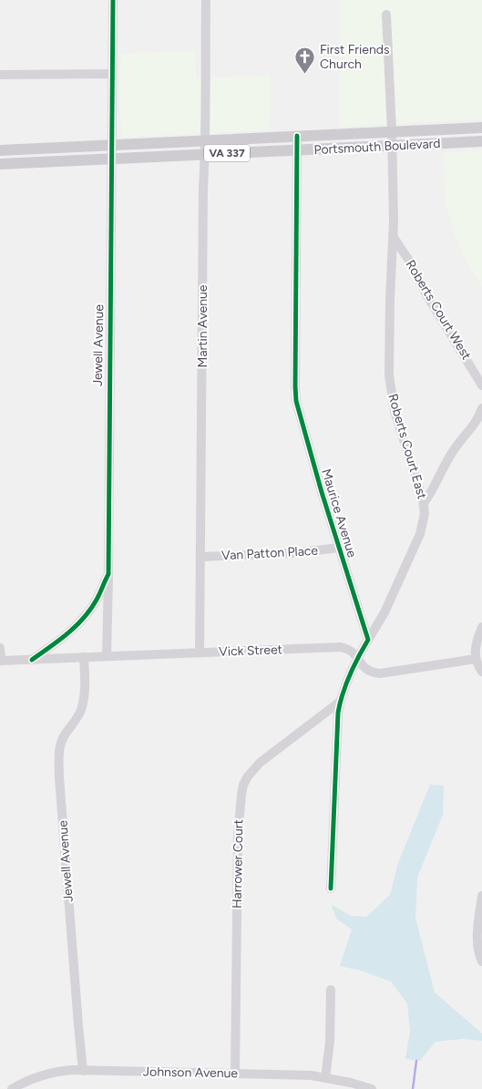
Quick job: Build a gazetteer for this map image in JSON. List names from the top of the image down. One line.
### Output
{"streets":{"main road":["Portsmouth Boulevard","VA 337"],"street":["Roberts Court West","Martin Avenue","Jewell Avenue","Roberts Court East","Maurice Avenue","Van Patton Place","Vick Street","Harrower Court","Johnson Avenue"]},"crossings":[["Portsmouth Boulevard","Martin Avenue"],["Portsmouth Boulevard","Jewell Avenue"],["Portsmouth Boulevard","Roberts Court East"],["Portsmouth Boulevard","Maurice Avenue"],["Roberts Court West","Roberts Court East"],["Martin Avenue","Van Patton Place"],["Martin Avenue","Vick Street"],["Jewell Avenue","Vick Street"],["Jewell Avenue","Johnson Avenue"],["Roberts Court East","Maurice Avenue"],["Maurice Avenue","Van Patton Place"],["Harrower Court","Johnson Avenue"]],"places":{"church":["First Friends Church"]}}
